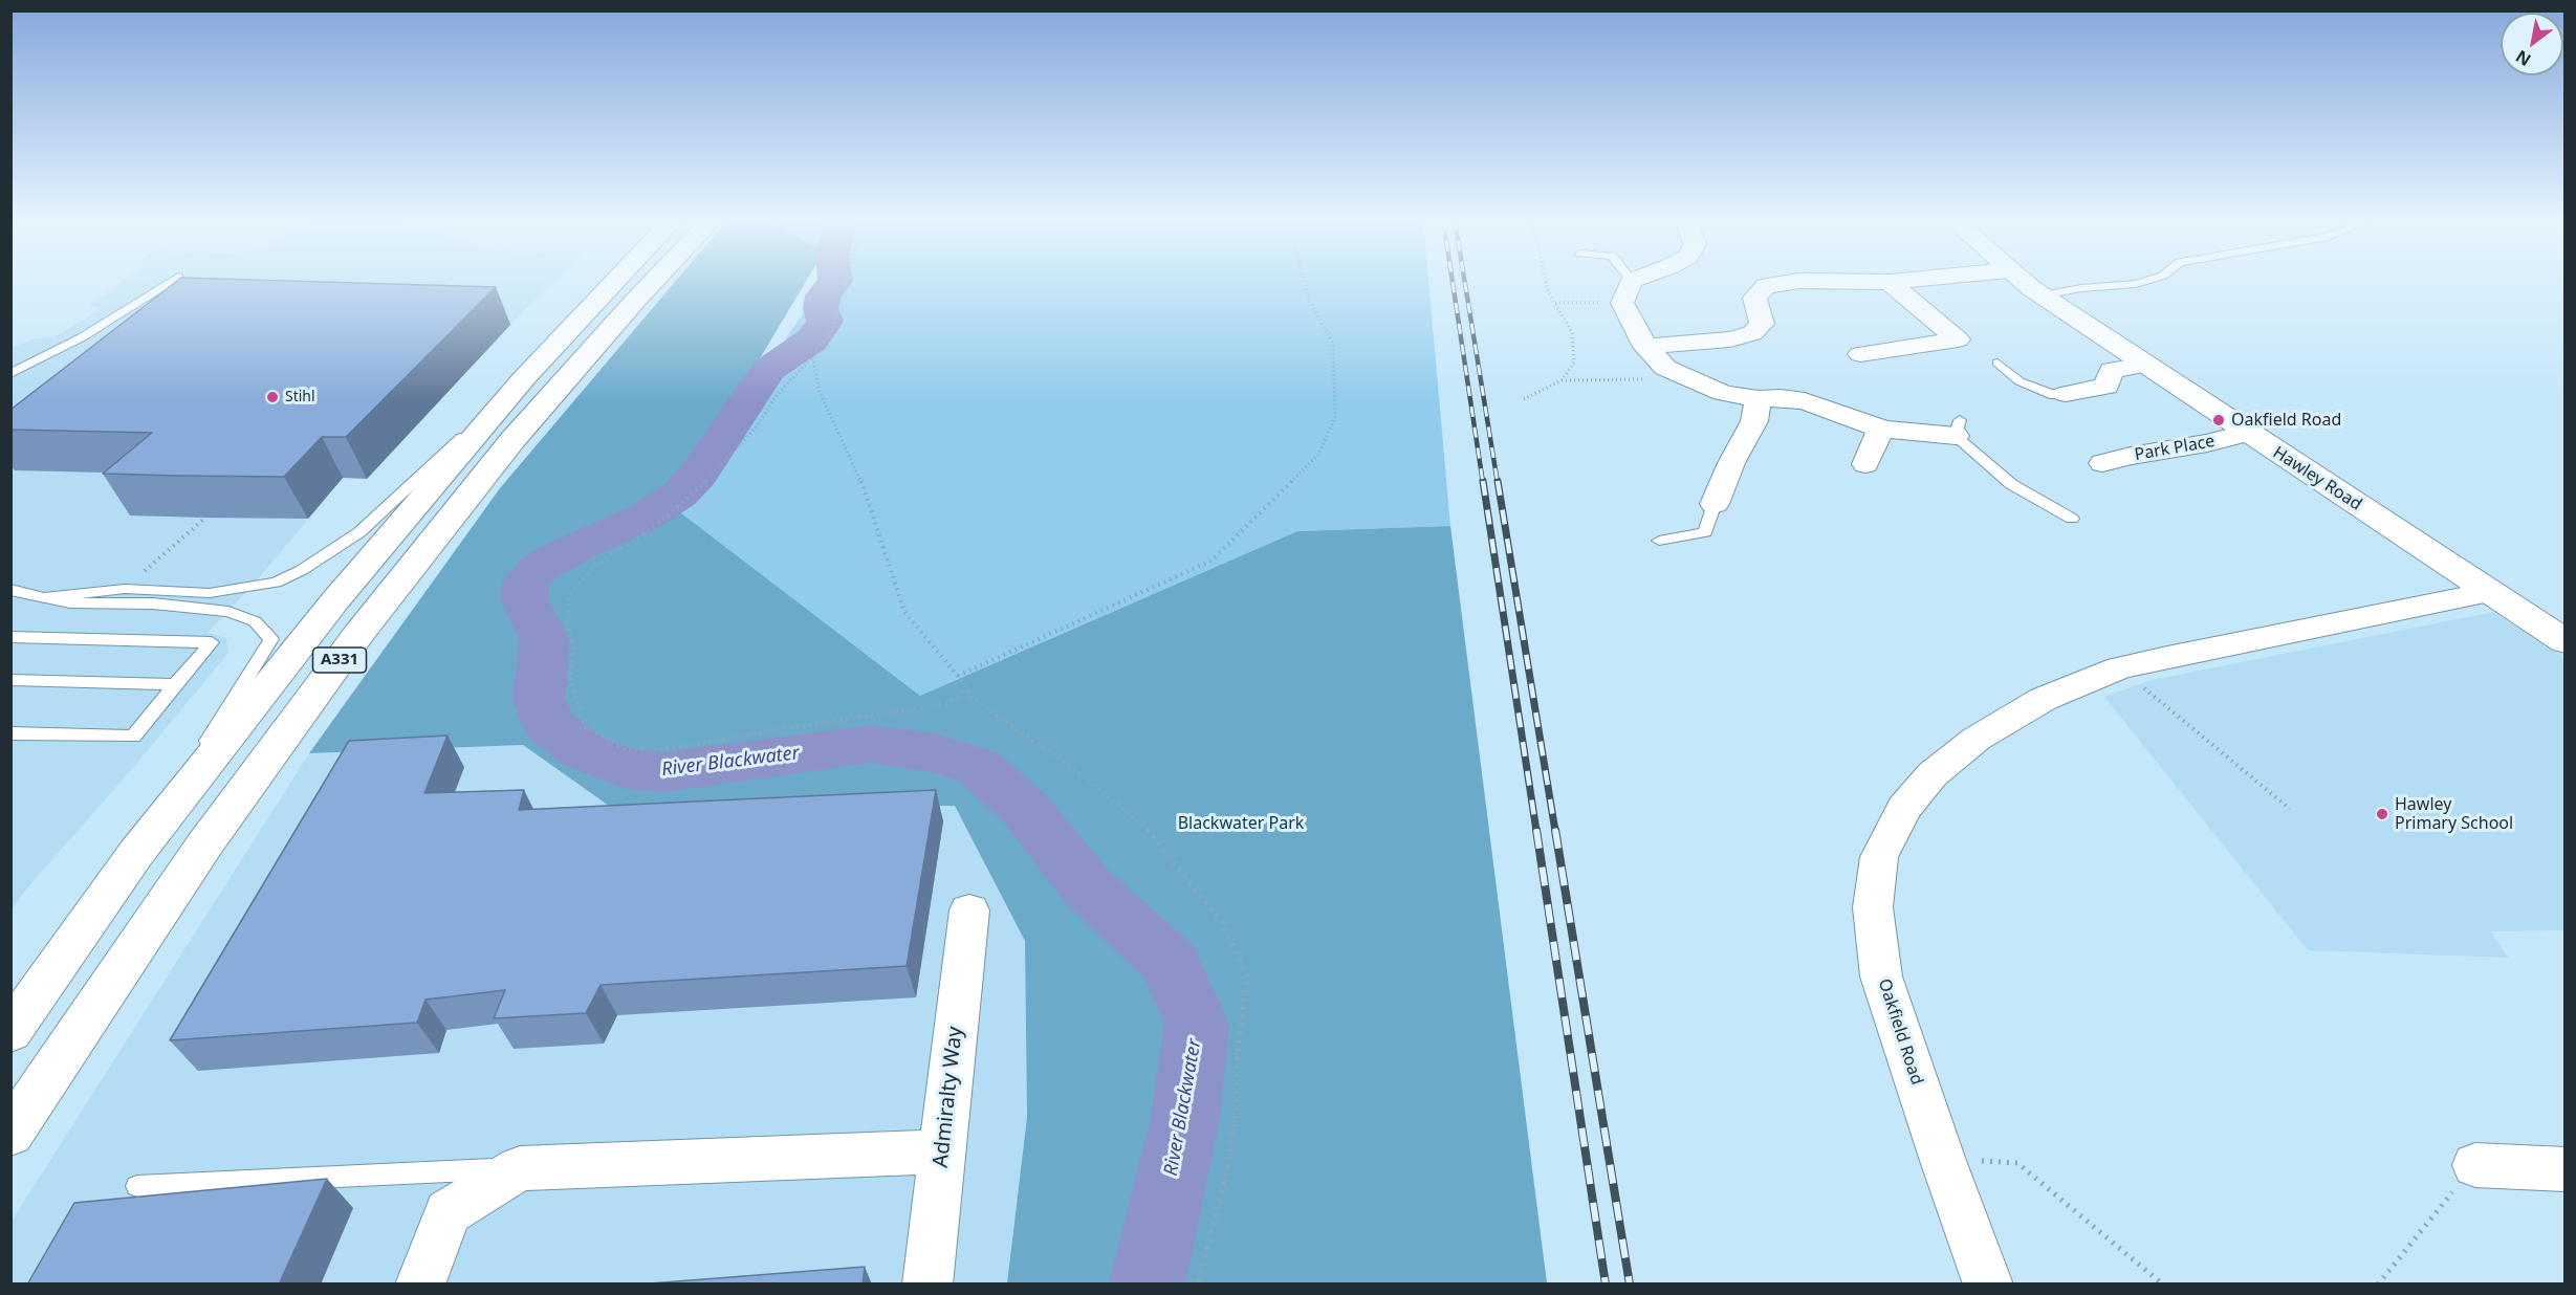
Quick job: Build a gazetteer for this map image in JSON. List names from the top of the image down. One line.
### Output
{"streets":{"main road":["Hawley Road","A331"],"street":["Park Place","Oakfield Road","Admiralty Way"]},"crossings":[["Park Place","Hawley Road"],["Hawley Road","Oakfield Road"]],"water":["River Blackwater"],"parks":["Blackwater Park"],"places":["Stihl","Oakfield Road","Hawley Primary School"],"north":"bottom left"}
